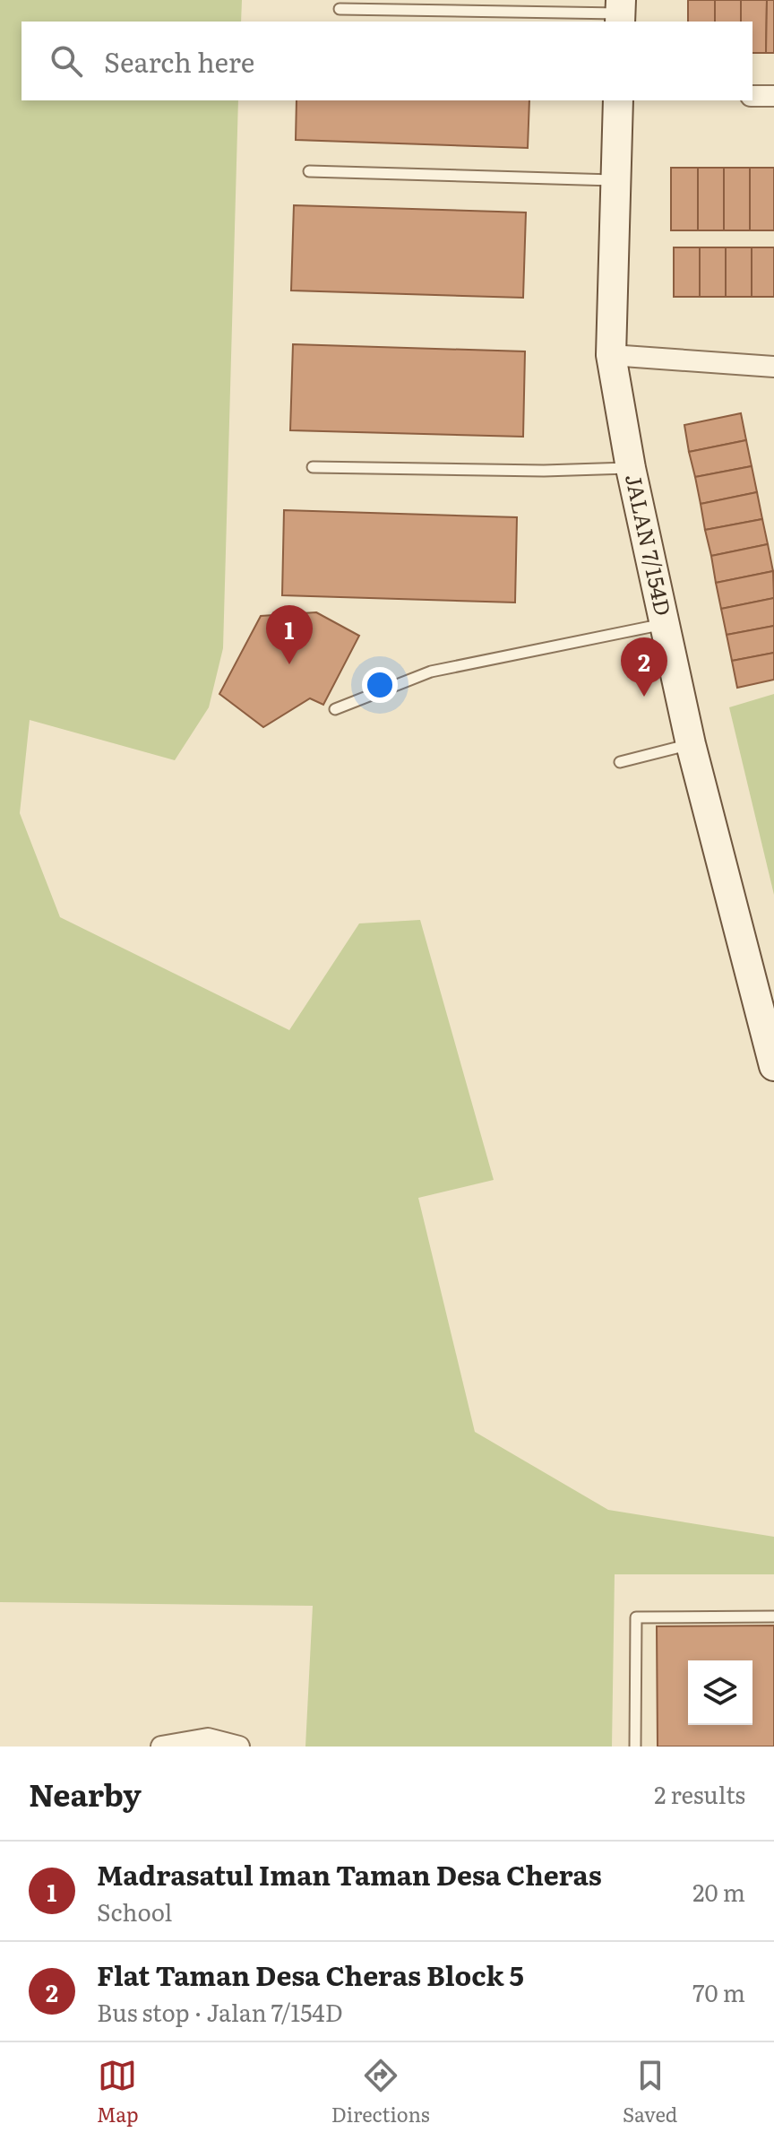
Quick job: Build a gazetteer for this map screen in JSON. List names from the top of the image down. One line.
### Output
{"streets":{"street":["JALAN 7/154D"]},"page":{"search":"Search here","pins":["1","2"],"heading":["Nearby","2 results"],"list":[{"mark":"1","name":"Madrasatul Iman Taman Desa Cheras","note":"School","value":"20 m"},{"mark":"2","name":"Flat Taman Desa Cheras Block 5","note":"Bus stop · Jalan 7/154D","value":"70 m"}],"nav":["Map","Directions","Saved"]}}
